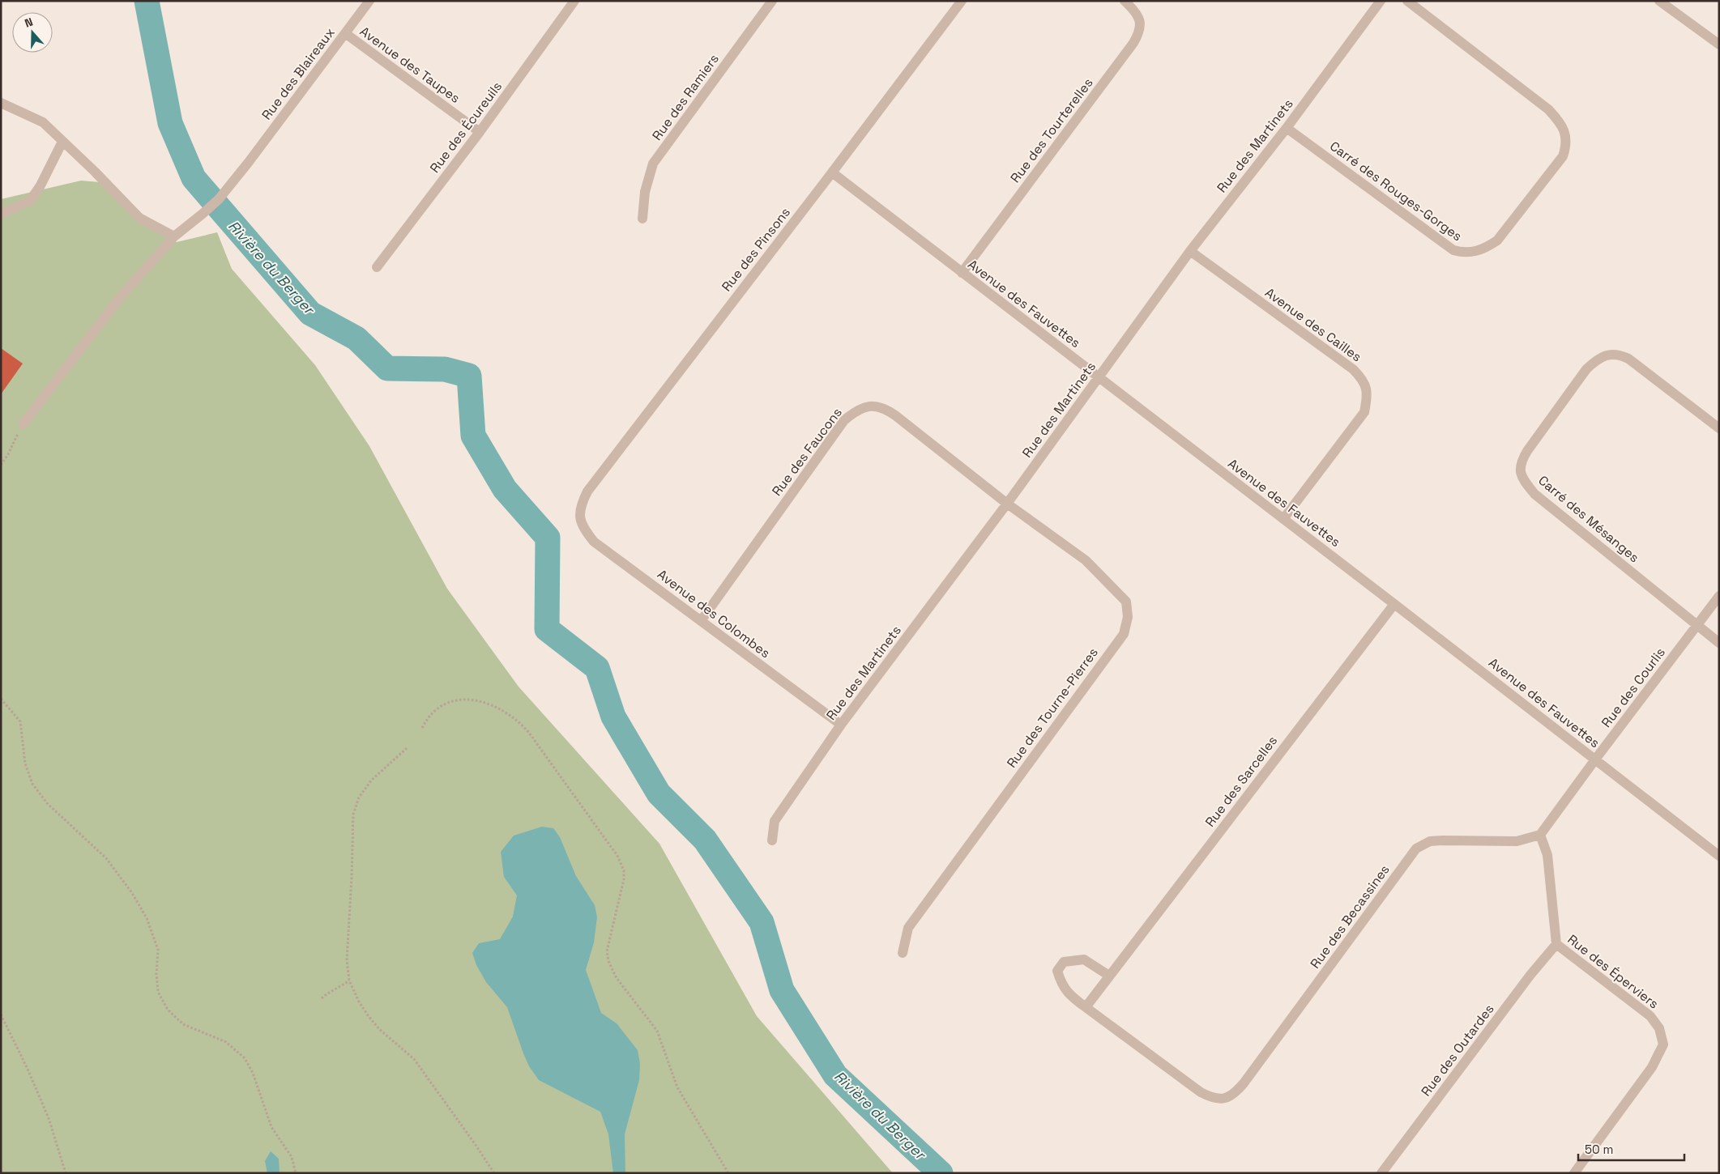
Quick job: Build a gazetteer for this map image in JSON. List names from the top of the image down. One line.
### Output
{"streets":{"street":["Avenue des Taupes","Rue des Blaireaux","Rue des Ramiers","Rue des Écureuils","Rue des Tourterelles","Rue des Martinets","Carré des Rouges-Gorges","Rue des Pinsons","Avenue des Fauvettes","Avenue des Cailles","Rue des Faucons","Carré des Mésanges","Avenue des Colombes","Rue des Courlis","Rue des Tourne-Pierres","Rue des Sarcelles","Rue des Becassines","Rue des Éperviers","Rue des Outardes"]},"crossings":[["Avenue des Taupes","Rue des Blaireaux"],["Avenue des Taupes","Rue des Écureuils"],["Rue des Tourterelles","Avenue des Fauvettes"],["Rue des Martinets","Carré des Rouges-Gorges"],["Rue des Martinets","Avenue des Fauvettes"],["Rue des Martinets","Avenue des Cailles"],["Rue des Martinets","Rue des Faucons"],["Rue des Martinets","Avenue des Colombes"],["Rue des Martinets","Rue des Tourne-Pierres"],["Rue des Pinsons","Avenue des Fauvettes"],["Rue des Pinsons","Avenue des Colombes"],["Avenue des Fauvettes","Avenue des Cailles"],["Avenue des Fauvettes","Rue des Courlis"],["Avenue des Fauvettes","Rue des Sarcelles"],["Rue des Faucons","Avenue des Colombes"],["Rue des Faucons","Rue des Tourne-Pierres"],["Carré des Mésanges","Rue des Courlis"],["Rue des Courlis","Rue des Becassines"],["Rue des Courlis","Rue des Éperviers"],["Rue des Sarcelles","Rue des Becassines"],["Rue des Becassines","Rue des Éperviers"],["Rue des Éperviers","Rue des Outardes"]],"water":["Rivière du Berger"],"scale_bar":"50 m","north":"top"}
